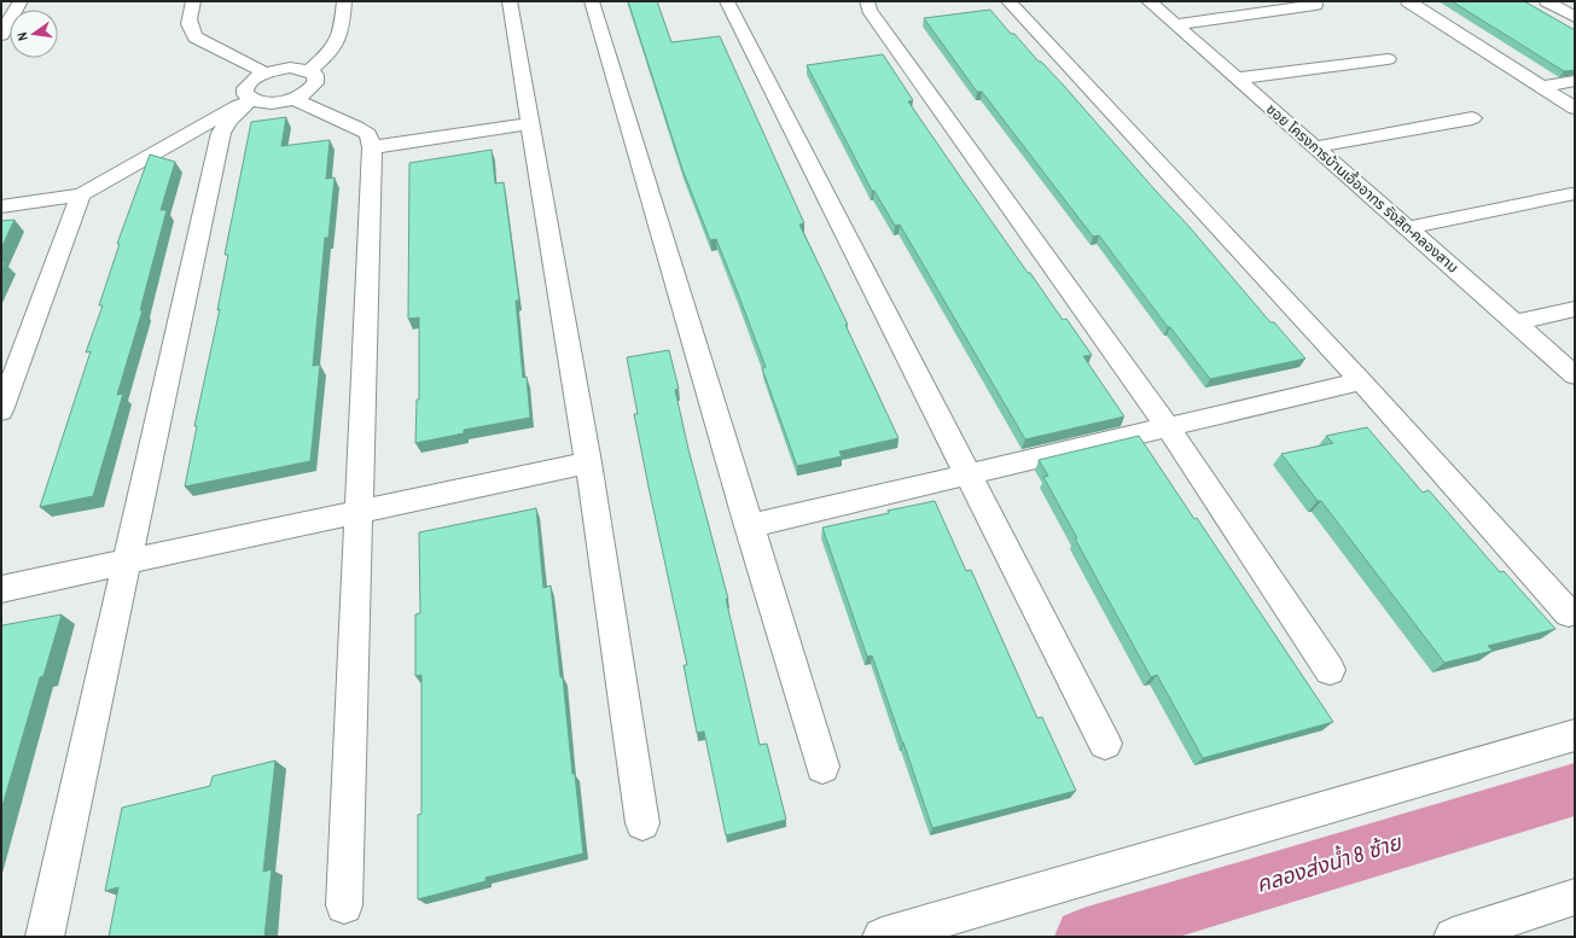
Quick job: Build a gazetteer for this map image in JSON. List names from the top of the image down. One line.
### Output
{"streets":{"street":["ซอย โครงการบ้านเอื้ออาทร รังสิต-คลองสาม"]},"water":["คลองส่งน้ำ 8 ซ้าย"],"north":"left"}
